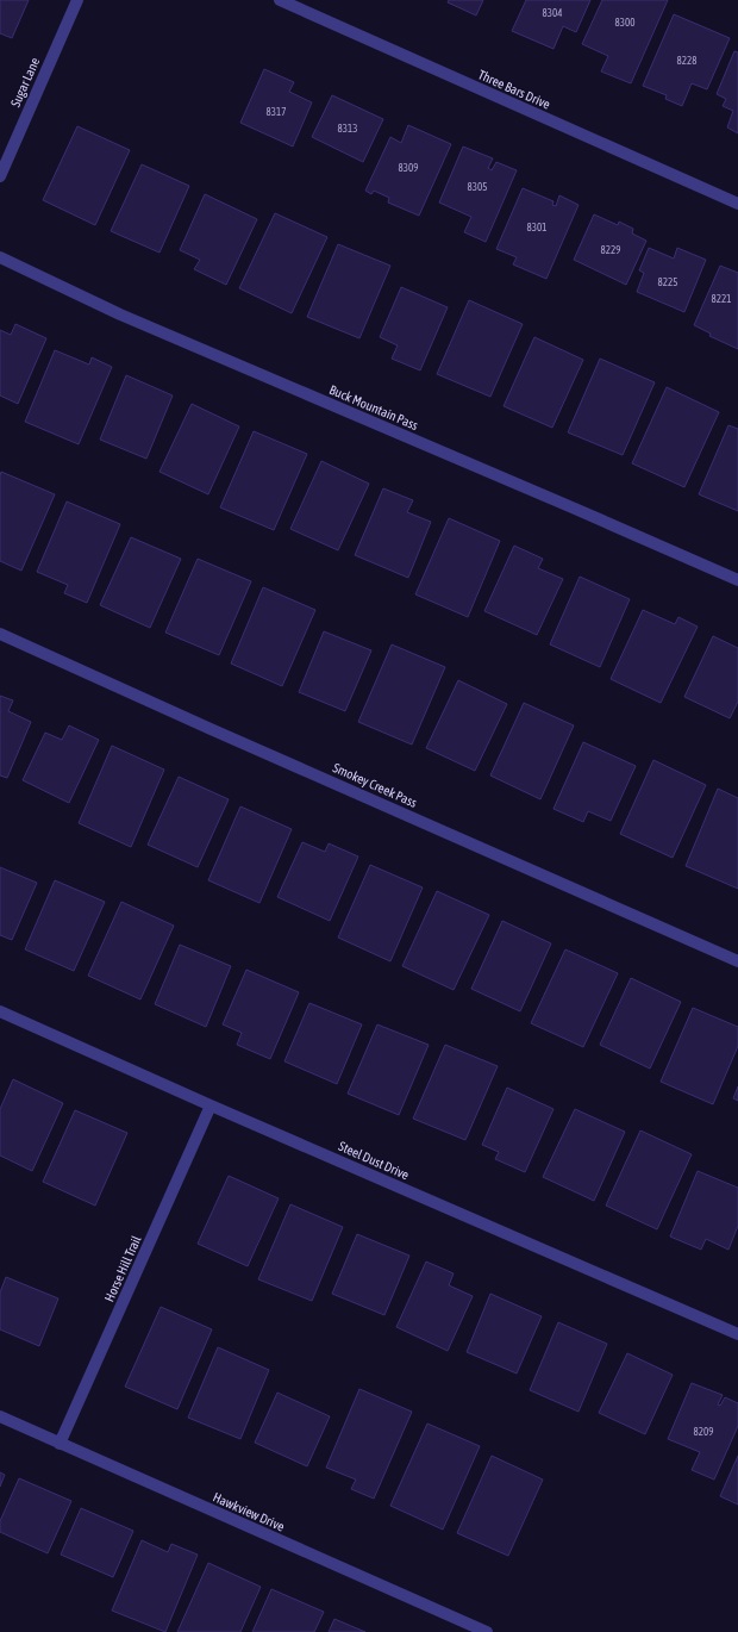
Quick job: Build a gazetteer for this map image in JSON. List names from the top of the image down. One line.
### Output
{"streets":{"street":["Sugar Lane","Three Bars Drive","Buck Mountain Pass","Smokey Creek Pass","Steel Dust Drive","Horse Hill Trail","Hawkview Drive"]},"crossings":[["Steel Dust Drive","Horse Hill Trail"],["Horse Hill Trail","Hawkview Drive"]],"house_numbers":["8304","8300","8228","8317","8313","8309","8305","8301","8229","8225","8221","8209"]}
